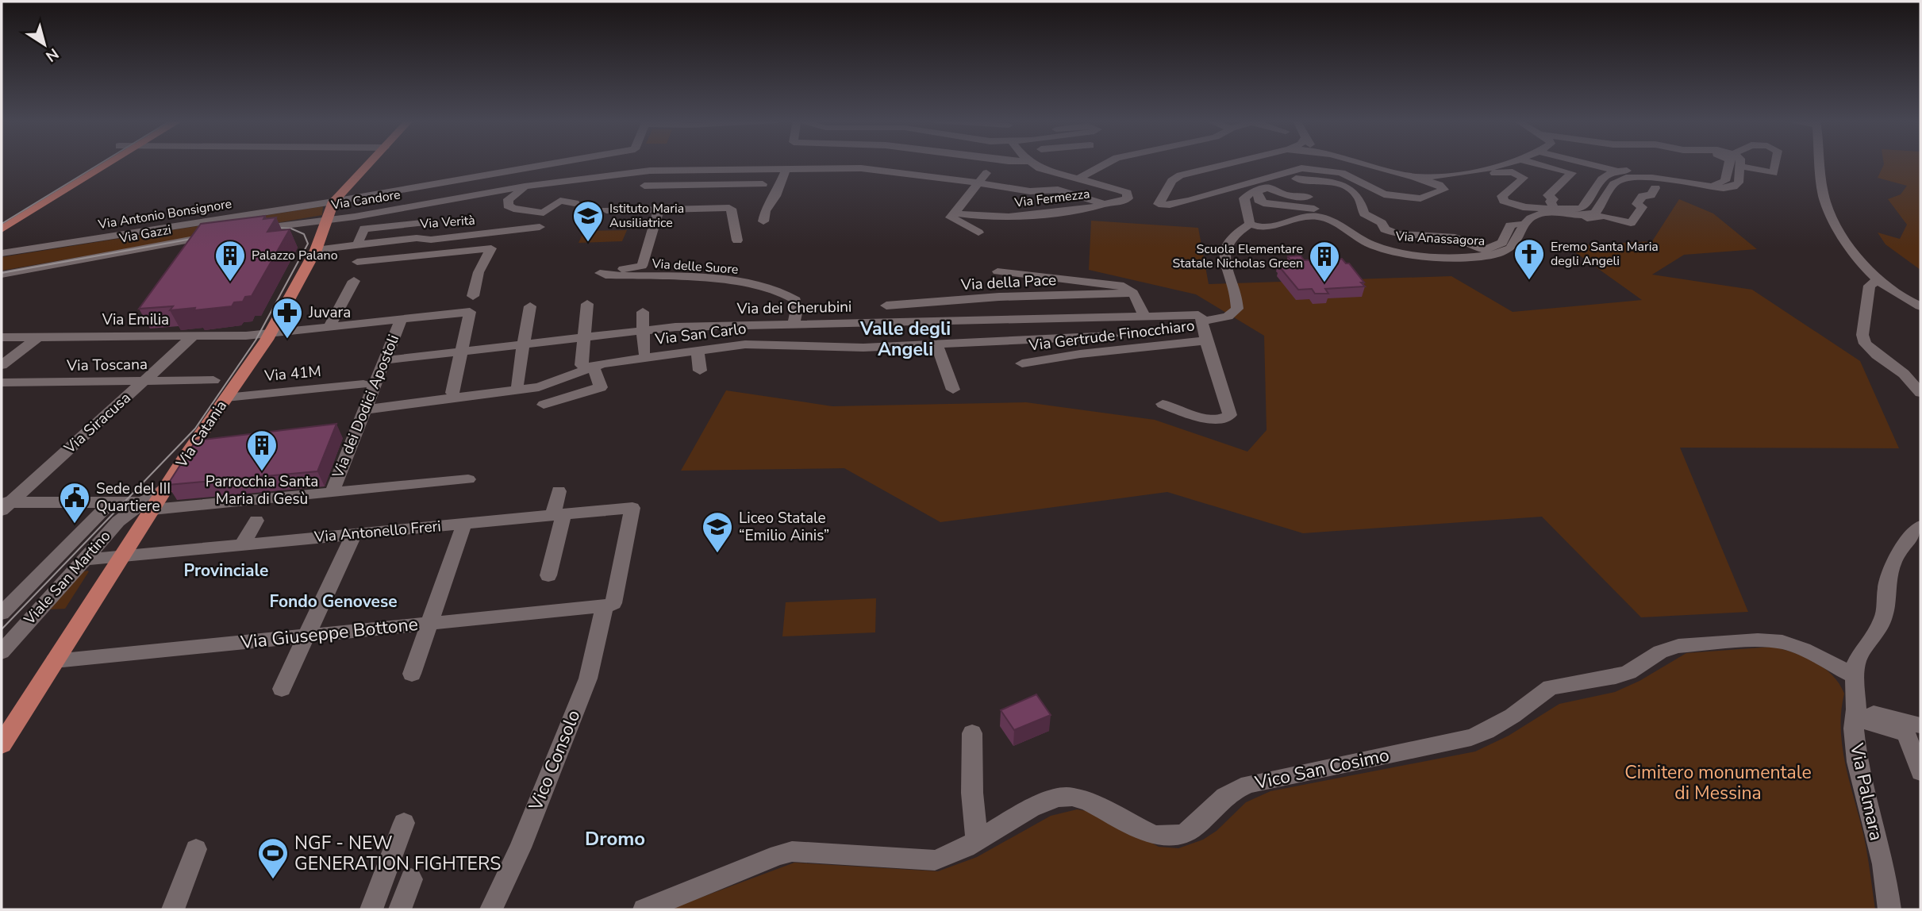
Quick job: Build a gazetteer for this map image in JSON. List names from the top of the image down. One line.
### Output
{"streets":{"main road":["Via Catania"],"street":["Via Fermezza","Via Candore","Via Antonio Bonsignore","Via Verità","Via Gazzi","Via Anassagora","Via delle Suore","Via della Pace","Via dei Cherubini","Via Emilia","Via San Carlo","Via Gertrude Finocchiaro","Via Toscana","Via 41M","Via dei Dodici Apostoli","Via Siracusa","Via Antonello Freri","Viale San Martino","Via Giuseppe Bottone","Vico Consolo","Vico San Cosimo","Via Palmara"]},"crossings":[["Via Fermezza","Via Candore"],["Via Candore","Via Catania"],["Via Antonio Bonsignore","Via Catania"],["Via Verità","Via Catania"],["Via delle Suore","Via dei Cherubini"],["Via dei Cherubini","Via Emilia"],["Via dei Cherubini","Via dei Dodici Apostoli"],["Via Emilia","Via dei Dodici Apostoli"],["Via Emilia","Via Siracusa"],["Via Emilia","Via Catania"],["Via San Carlo","Via dei Dodici Apostoli"],["Via Toscana","Via Siracusa"],["Via 41M","Via Catania"],["Via Catania","Via Antonello Freri"],["Via Catania","Viale San Martino"],["Via Catania","Via Giuseppe Bottone"],["Via Antonello Freri","Viale San Martino"],["Via Antonello Freri","Vico Consolo"],["Via Giuseppe Bottone","Vico Consolo"],["Vico San Cosimo","Via Palmara"]],"districts":["Valle degli Angeli","Provinciale","Fondo Genovese","Dromo"],"parks":["Cimitero monumentale di Messina"],"places":{"school or university":["Istituto Maria Ausiliatrice","Liceo Statale “Emilio Ainis”"],"church":["Eremo Santa Maria degli Angeli"],"building":["Palazzo Palano","Scuola Elementare Statale Nicholas Green","Parrocchia Santa Maria di Gesù"],"pharmacy":["Juvara"],"public building":["Sede del III Quartiere"],"sports":["NGF - NEW GENERATION FIGHTERS"]},"north":"bottom right"}
